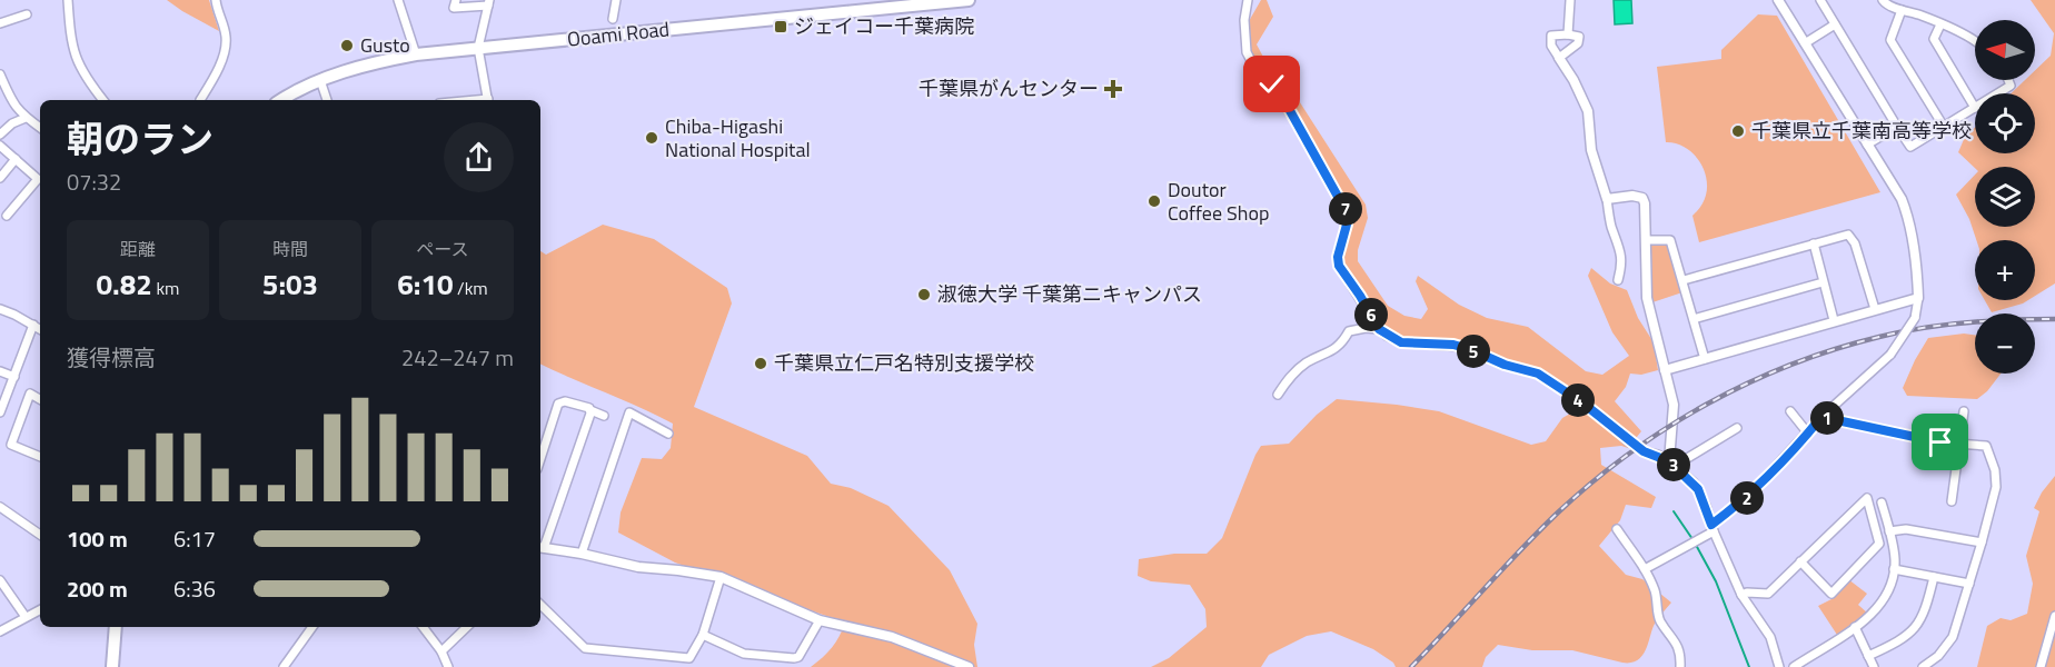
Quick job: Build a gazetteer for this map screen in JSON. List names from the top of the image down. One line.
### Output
{"streets":{"main road":["Ooami Road"]},"places":{"transit":["ジェイコー千葉病院"],"other":["Gusto","千葉県立千葉南高等学校","Chiba-Higashi National Hospital","Doutor Coffee Shop","淑徳大学 千葉第ニキャンパス","千葉県立仁戸名特別支援学校"],"health":["千葉県がんセンター"]},"north":"left","page":{"map_buttons":["+","−"],"heading":["朝のラン","07:32"],"pins":["7","6","5","4","1","3","2"],"stats":[["距離","0.82 km"],["時間","5:03"],["ペース","6:10 /km"]],"chart":["獲得標高","242–247 m"],"list":[{"name":"100 m","note":"6:17"},{"name":"200 m","note":"6:36"}]}}
